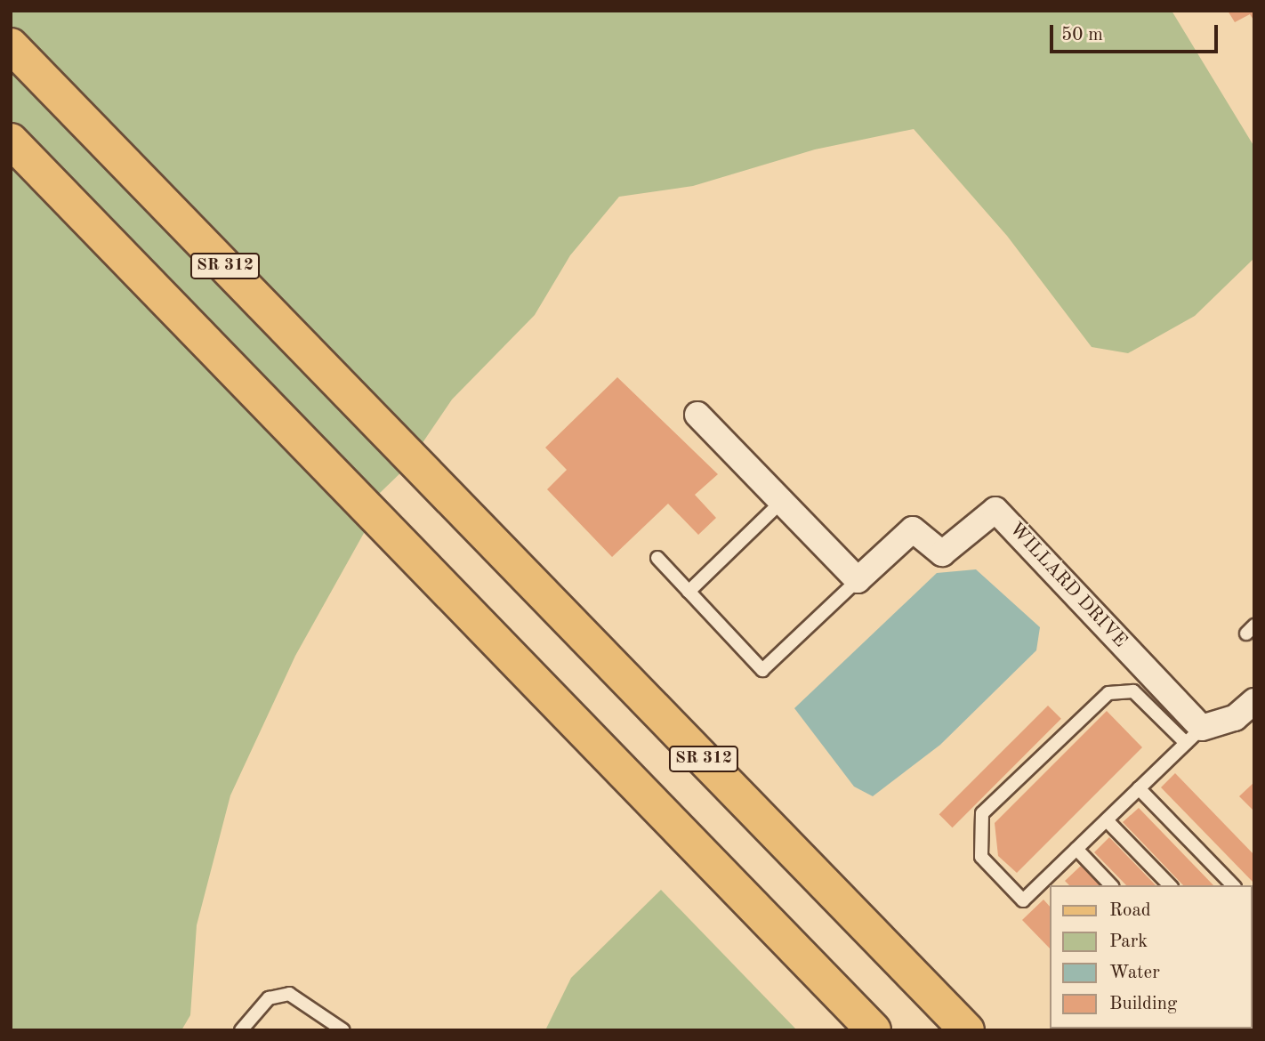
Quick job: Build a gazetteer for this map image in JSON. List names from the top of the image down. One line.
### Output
{"streets":{"main road":["SR 312"],"street":["WILLARD DRIVE"]},"legend":["Road","Park","Water","Building"],"scale_bar":"50 m"}
